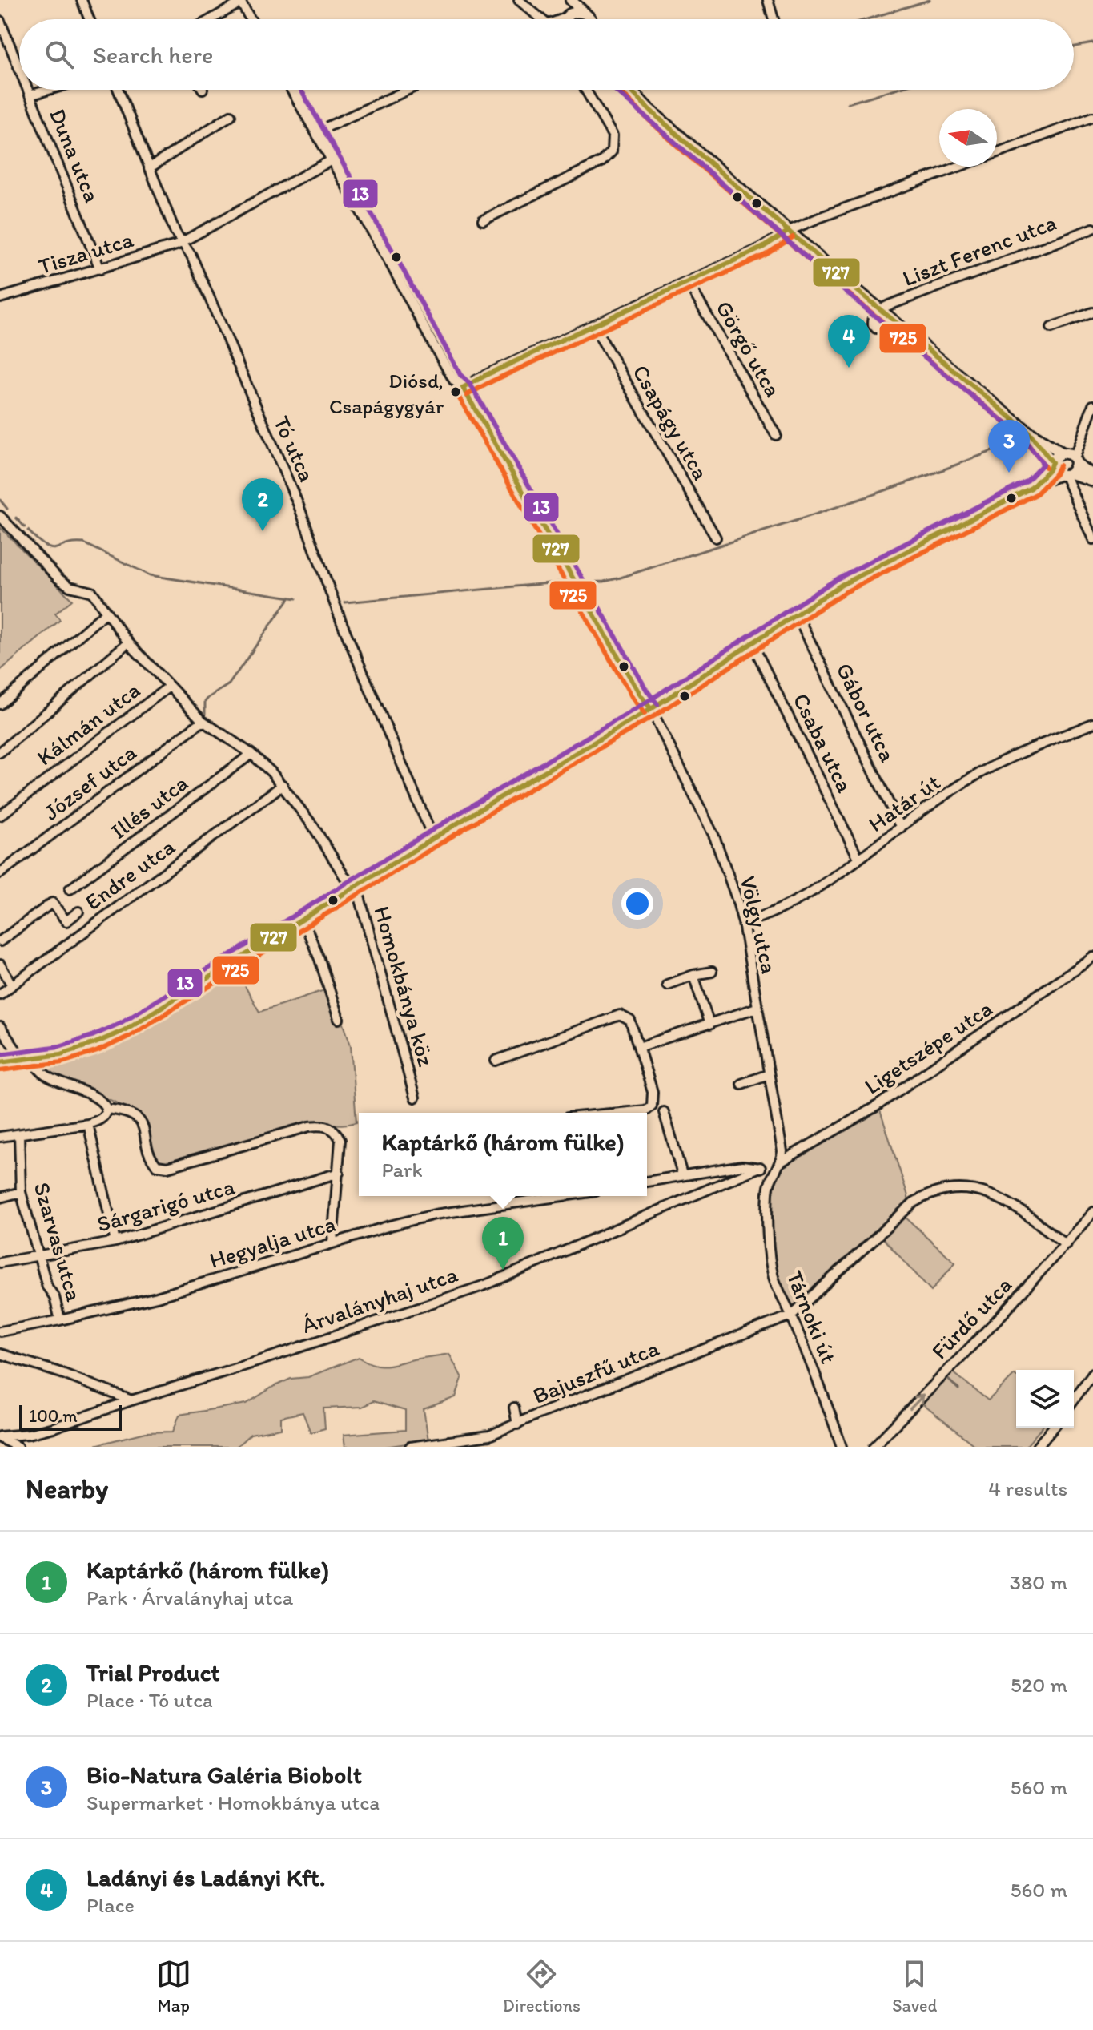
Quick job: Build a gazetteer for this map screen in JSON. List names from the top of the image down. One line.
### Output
{"streets":{"street":["Duna utca","Liszt Ferenc utca","Tisza utca","Görgő utca","Csapágy utca","Tó utca","Gábor utca","Kálmán utca","Csaba utca","József utca","Határ út","Illés utca","Endre utca","Völgy utca","Homokbánya köz","Ligetszépe utca","Sárgarigó utca","Szarvas utca","Hegyalja utca","Árvalányhaj utca","Tárnoki út","Fürdő utca","Bajuszfű utca"]},"crossings":[["Duna utca","Tisza utca"],["Tisza utca","Tó utca"],["Tisza utca","Völgy utca"],["Gábor utca","Határ út"],["Kálmán utca","Homokbánya köz"],["Csaba utca","Határ út"],["József utca","Homokbánya köz"],["Határ út","Völgy utca"],["Illés utca","Homokbánya köz"],["Endre utca","Homokbánya köz"],["Völgy utca","Ligetszépe utca"],["Völgy utca","Tárnoki út"],["Ligetszépe utca","Tárnoki út"],["Sárgarigó utca","Szarvas utca"],["Szarvas utca","Hegyalja utca"],["Tárnoki út","Bajuszfű utca"]],"one_way":["Fürdő utca"],"places":["Diósd, Csapágygyár"],"lines":["transit line 727","transit line 725","transit line 13"],"scale_bar":"100 m","north":"left","page":{"search":"Search here","pins":["4","3","2","1"],"popup":["Kaptárkő (három fülke)","Park"],"scale":"100 m","heading":["Nearby","4 results"],"list":[{"mark":"1","name":"Kaptárkő (három fülke)","note":"Park · Árvalányhaj utca","value":"380 m"},{"mark":"2","name":"Trial Product","note":"Place · Tó utca","value":"520 m"},{"mark":"3","name":"Bio-Natura Galéria Biobolt","note":"Supermarket · Homokbánya utca","value":"560 m"},{"mark":"4","name":"Ladányi és Ladányi Kft.","note":"Place","value":"560 m"}],"nav":["Map","Directions","Saved"]}}
